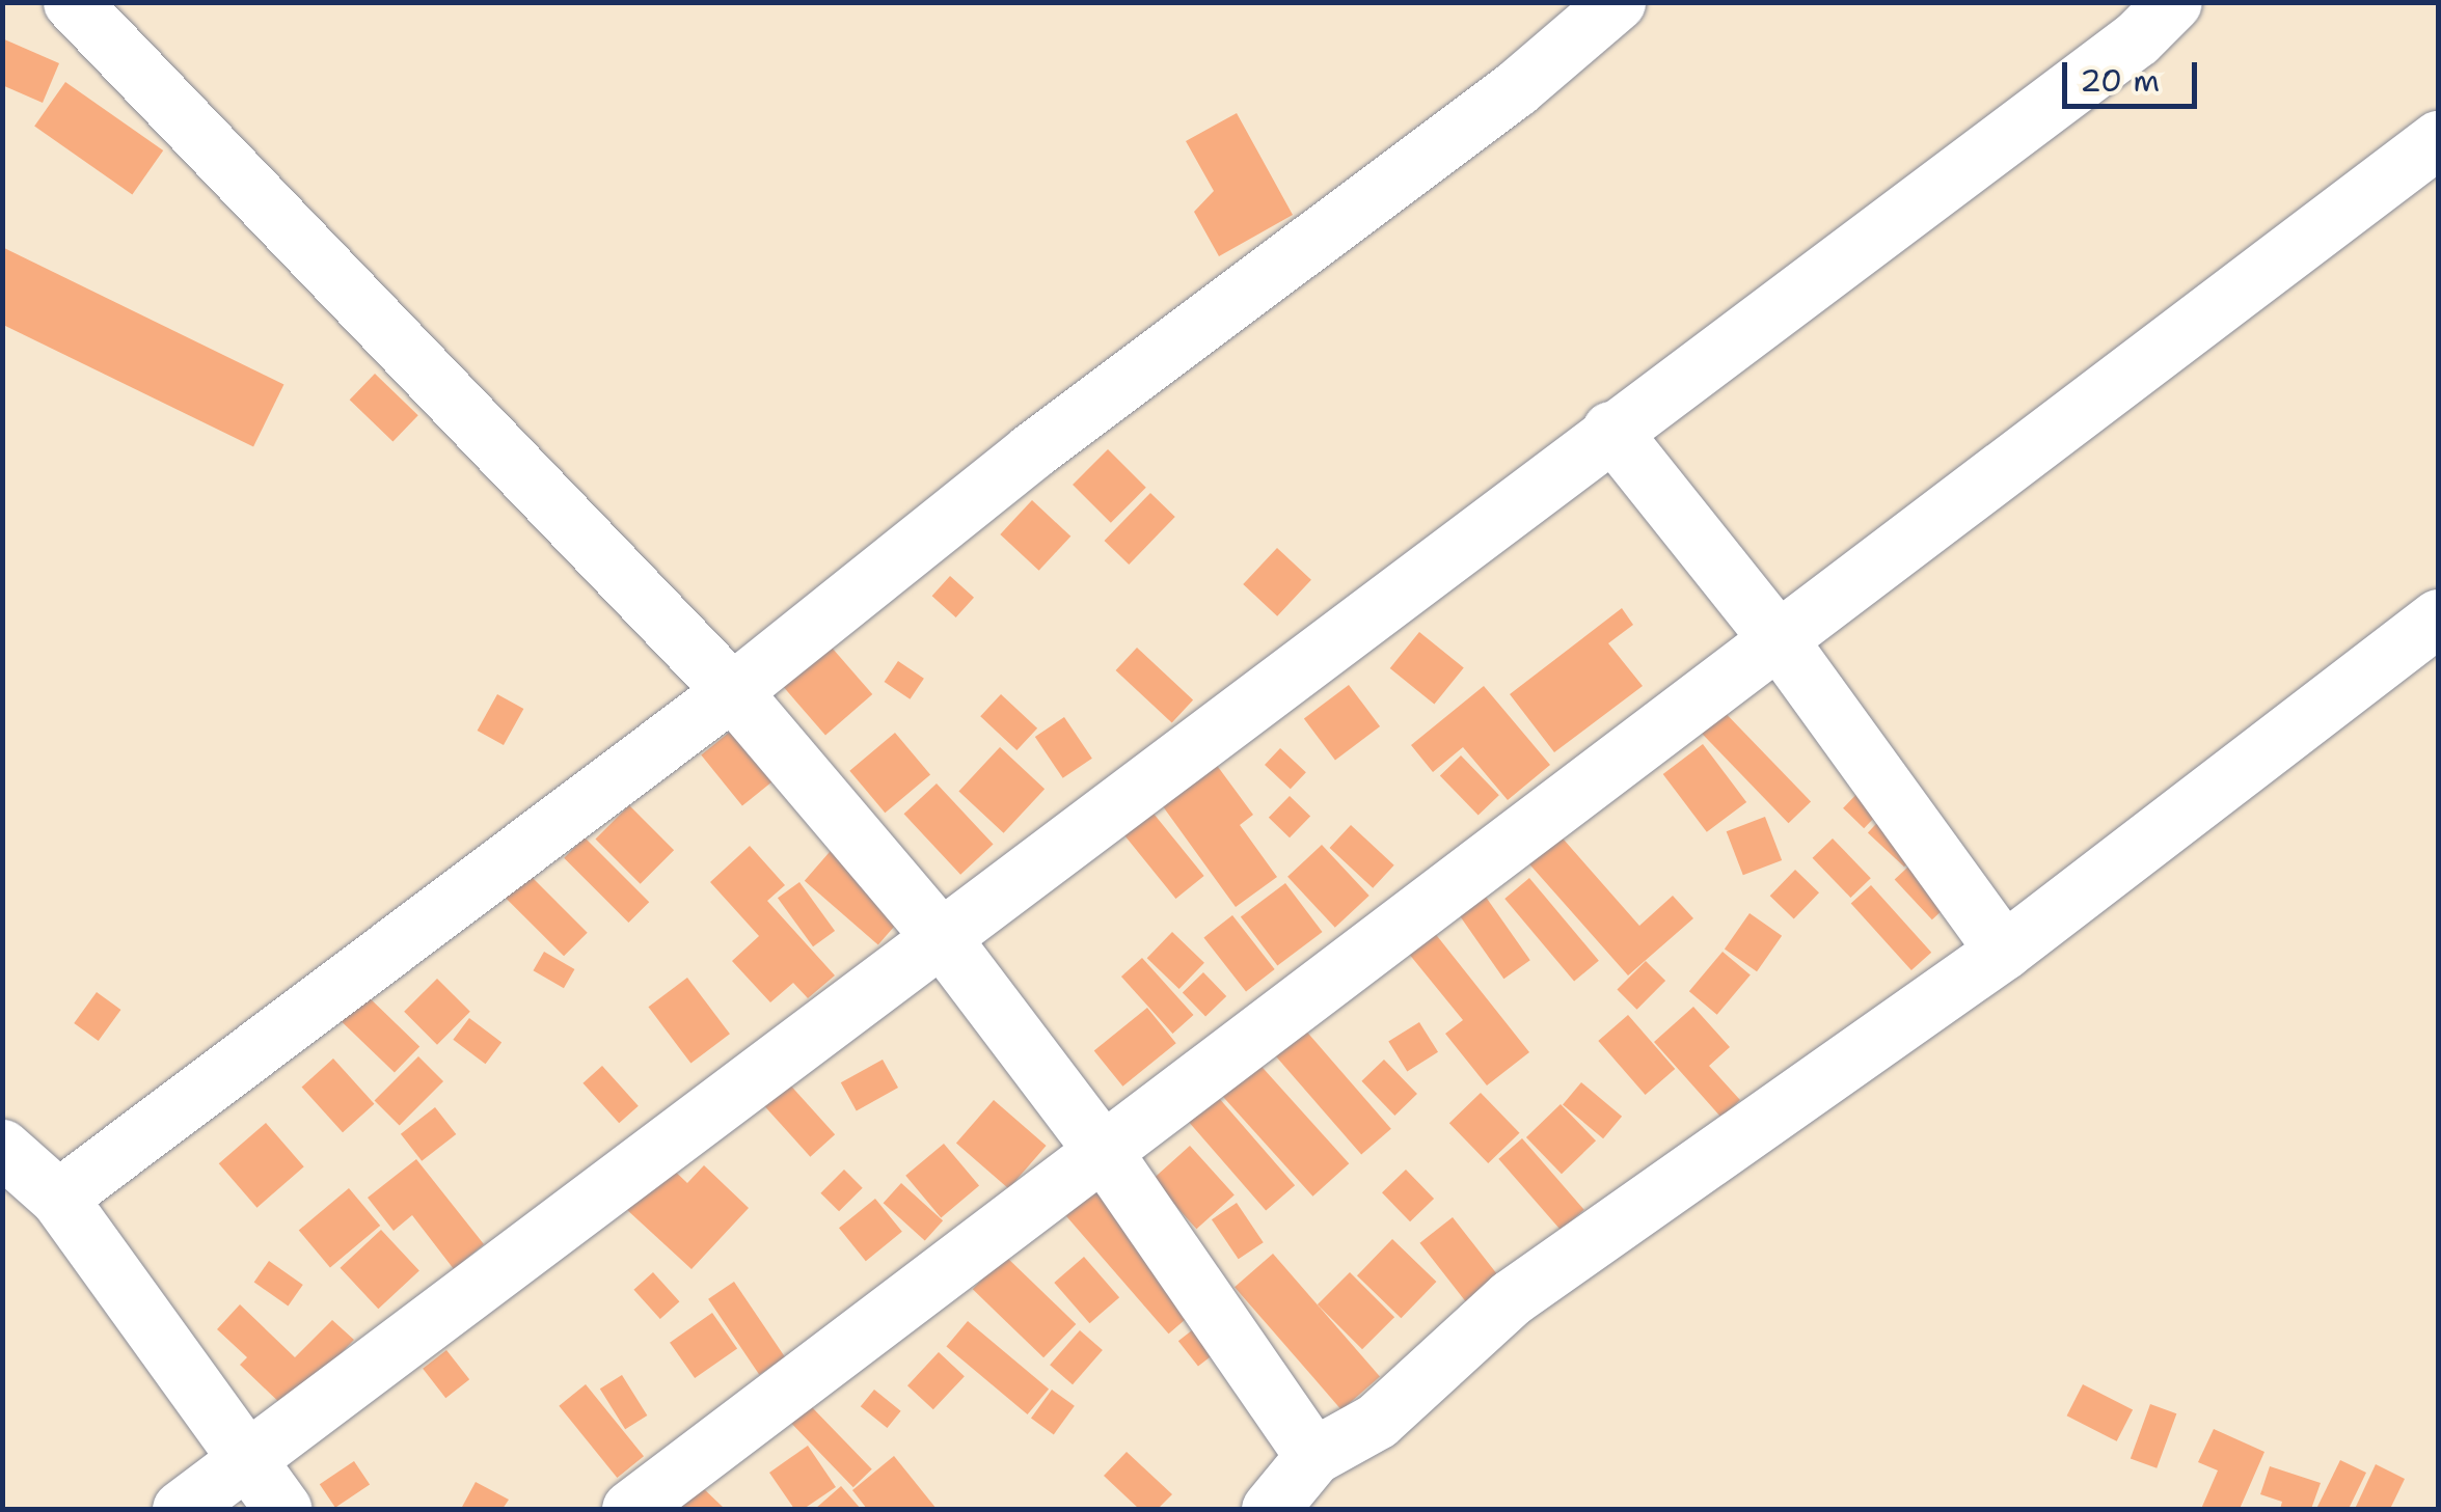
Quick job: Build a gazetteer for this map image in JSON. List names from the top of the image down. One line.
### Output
{"scale_bar":"20 m"}
